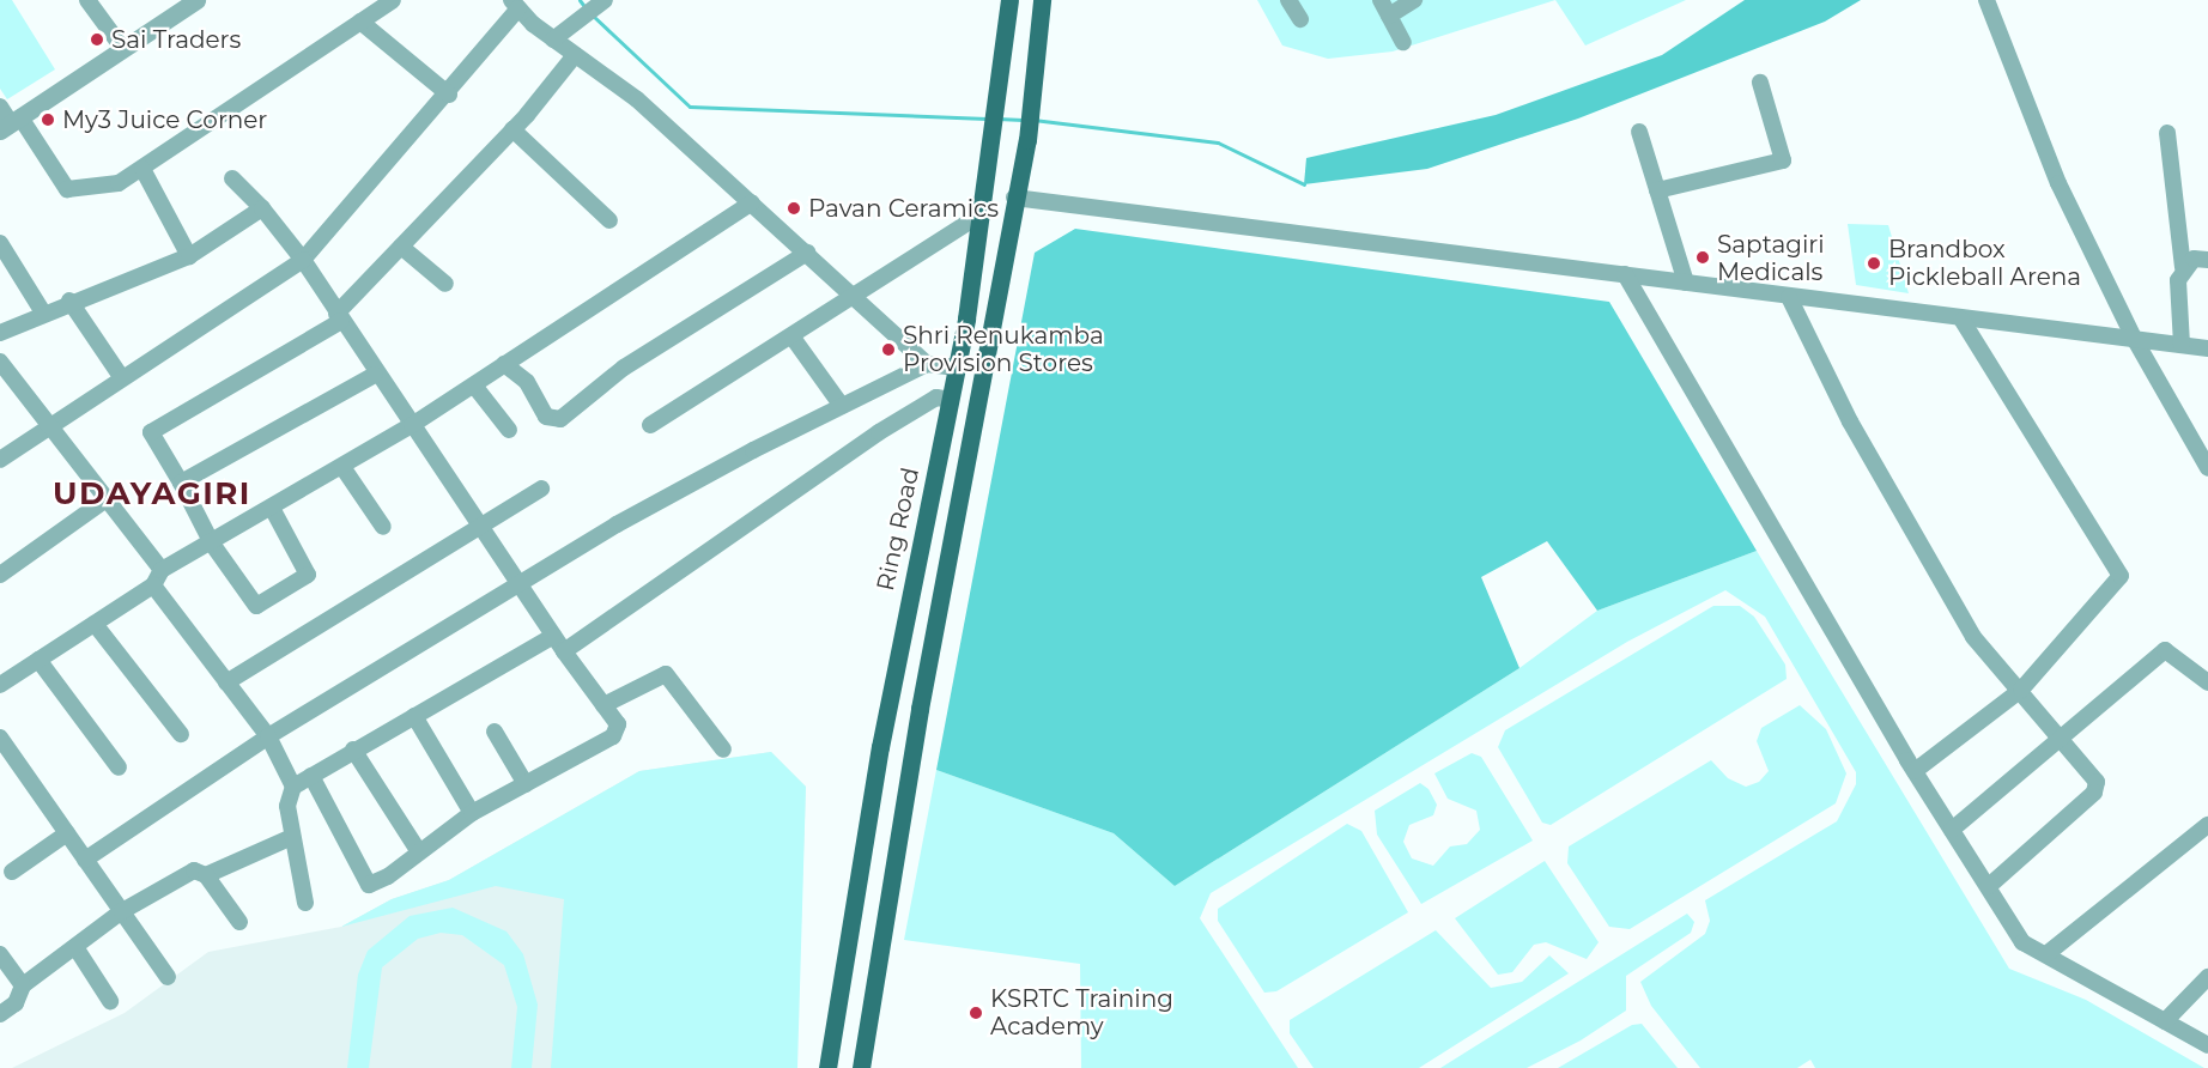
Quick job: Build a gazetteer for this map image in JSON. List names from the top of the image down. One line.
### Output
{"streets":{"main road":["Ring Road"]},"districts":["UDAYAGIRI"],"places":["Sai Traders","My3 Juice Corner","Pavan Ceramics","Saptagiri Medicals","Brandbox Pickleball Arena","Shri Renukamba Provision Stores","KSRTC Training Academy"]}
